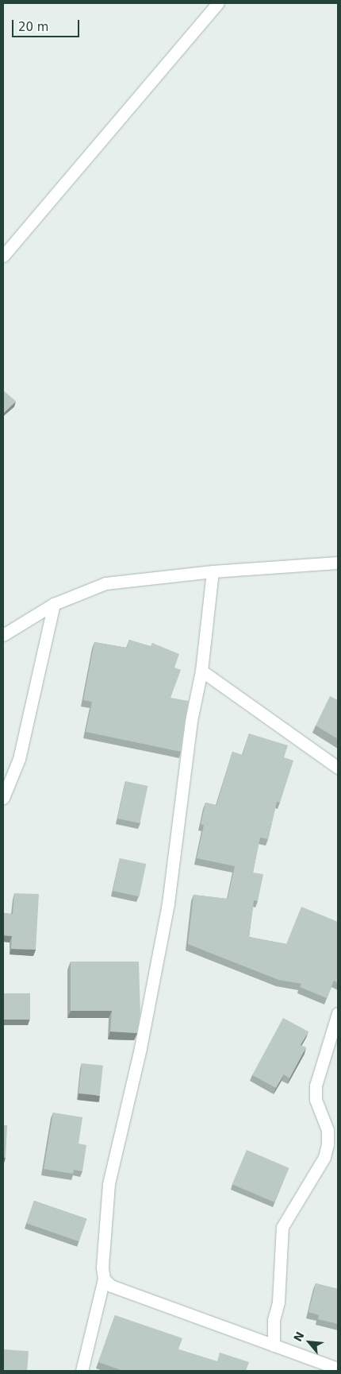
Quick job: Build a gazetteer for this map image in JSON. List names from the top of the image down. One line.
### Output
{"scale_bar":"20 m","north":"top left"}
